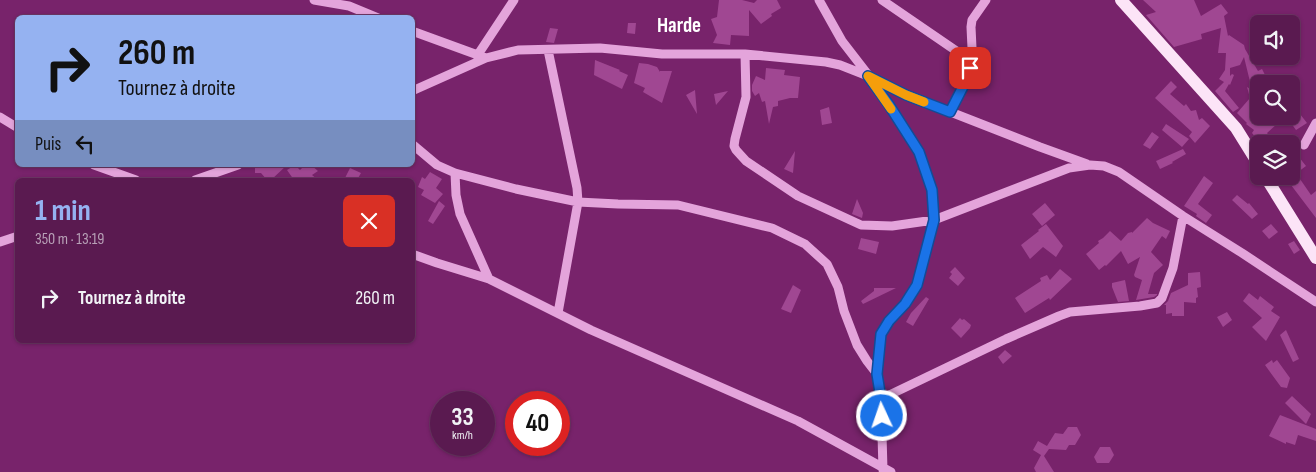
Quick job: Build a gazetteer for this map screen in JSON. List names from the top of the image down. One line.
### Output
{"districts":["Harde"],"page":{"turn":["260 m","Tournez à droite"],"then":"Puis","heading":["1 min","350 m · 13:19"],"list":[{"name":"Tournez à droite","value":"260 m"}],"speed":"33 km/h","limit":"40"}}
